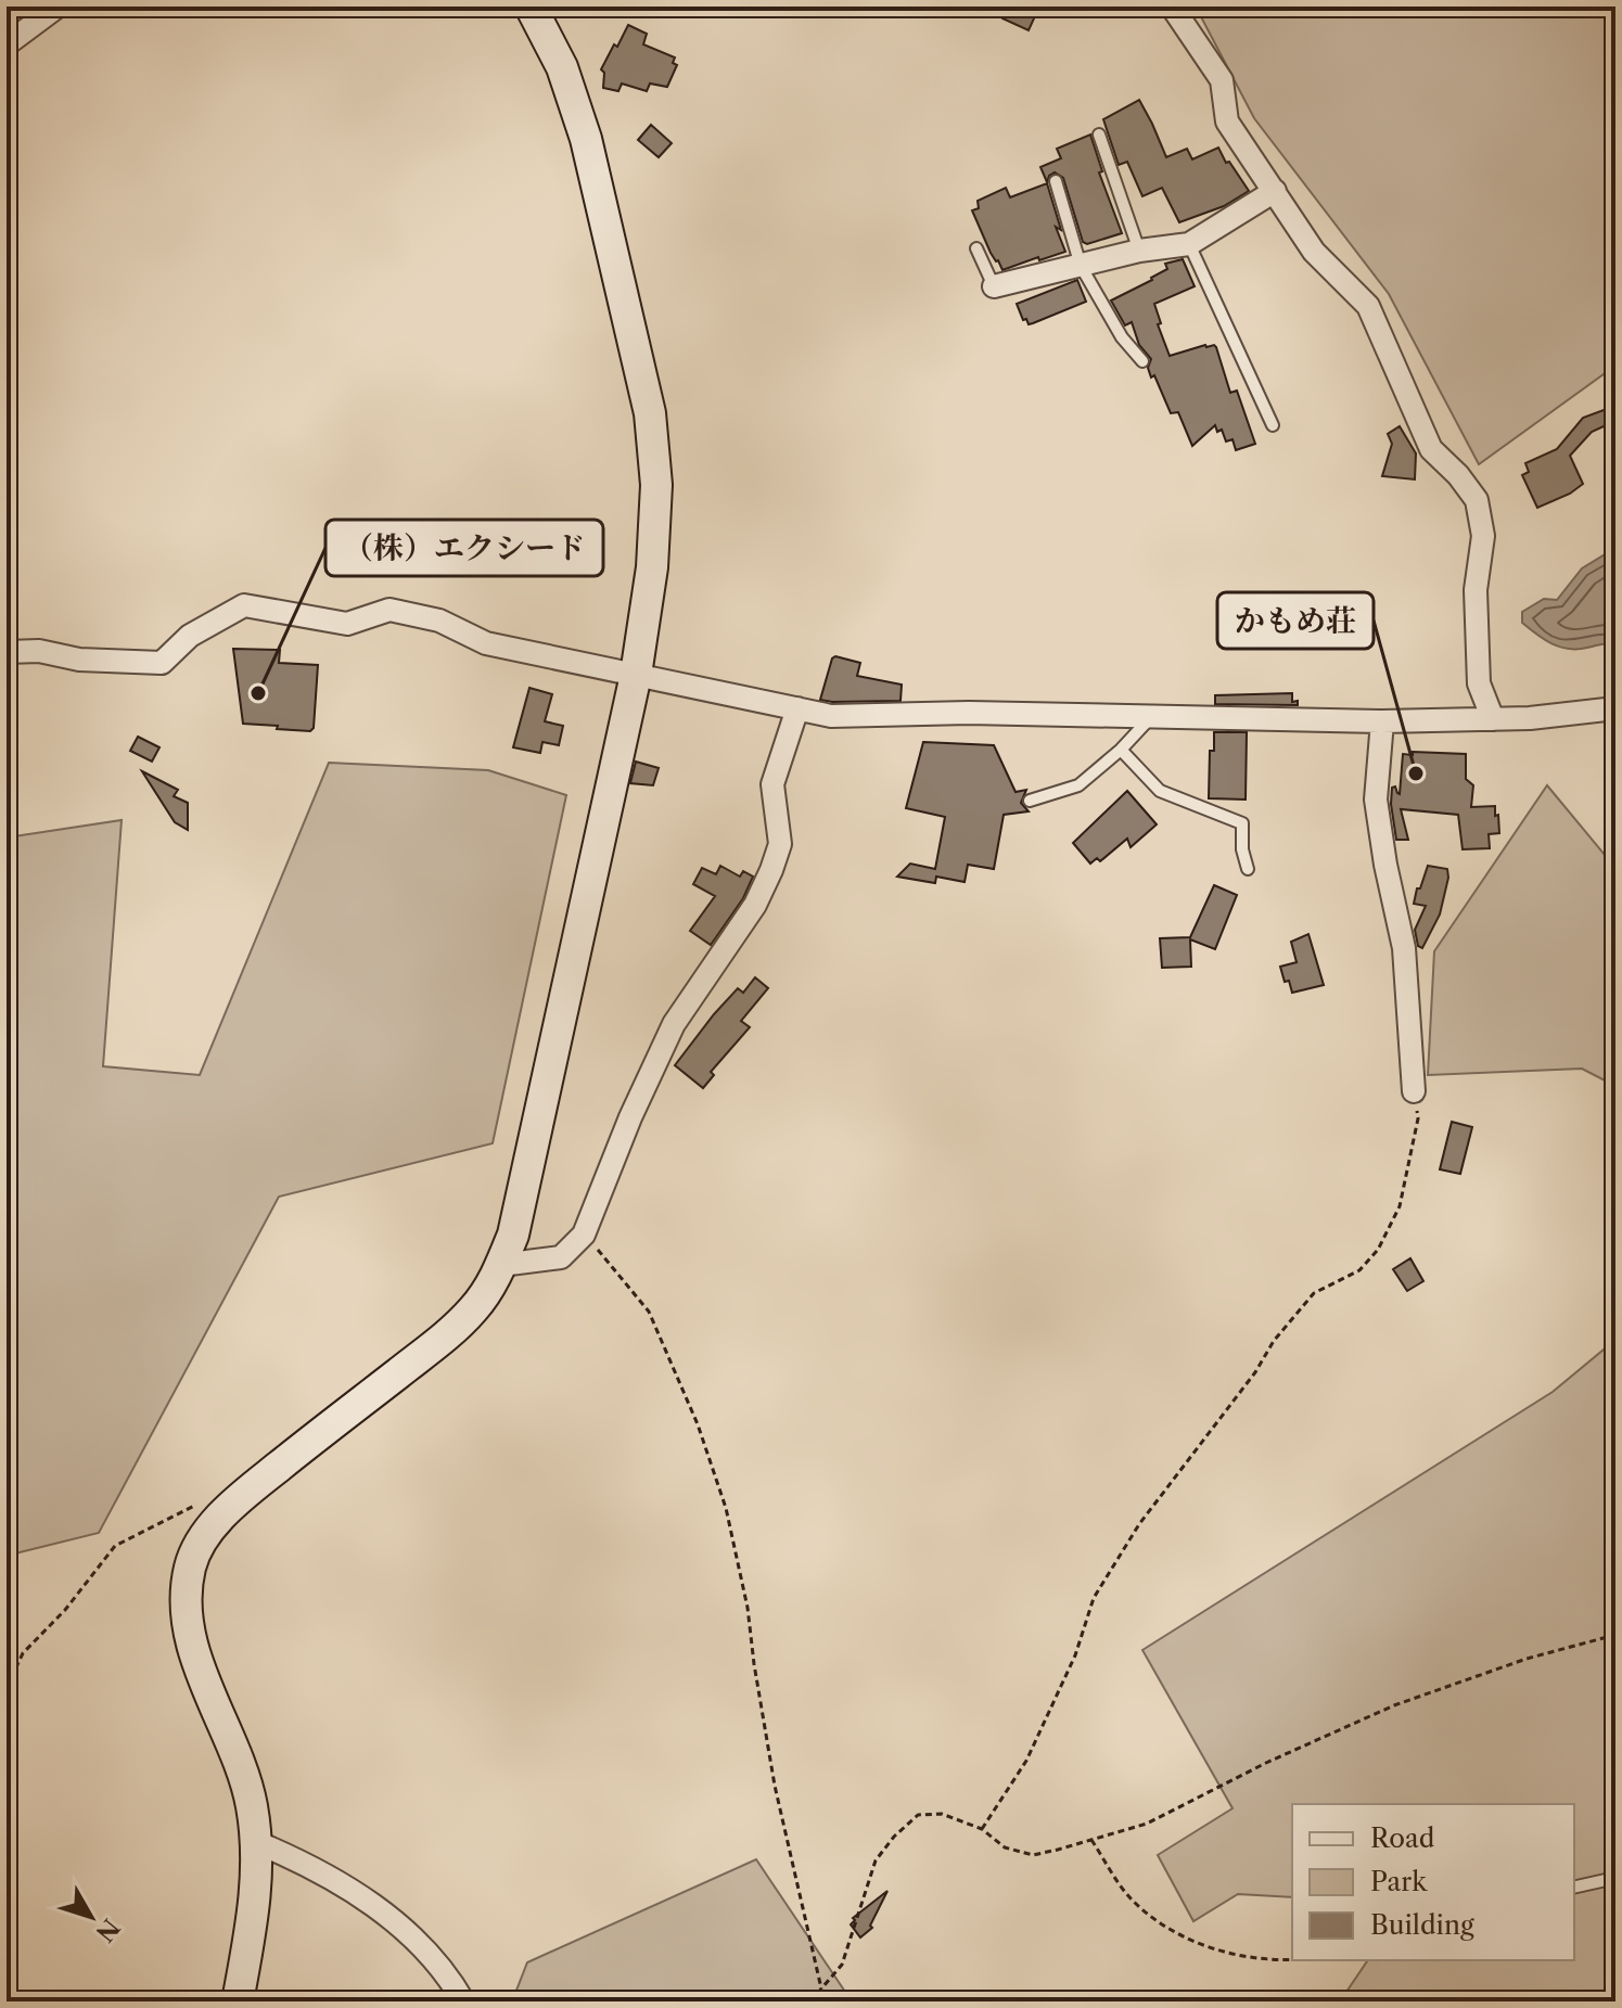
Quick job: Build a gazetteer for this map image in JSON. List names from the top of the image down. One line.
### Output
{"places":["（株）エクシード","かもめ荘"],"legend":["Road","Park","Building"],"north":"bottom right"}
